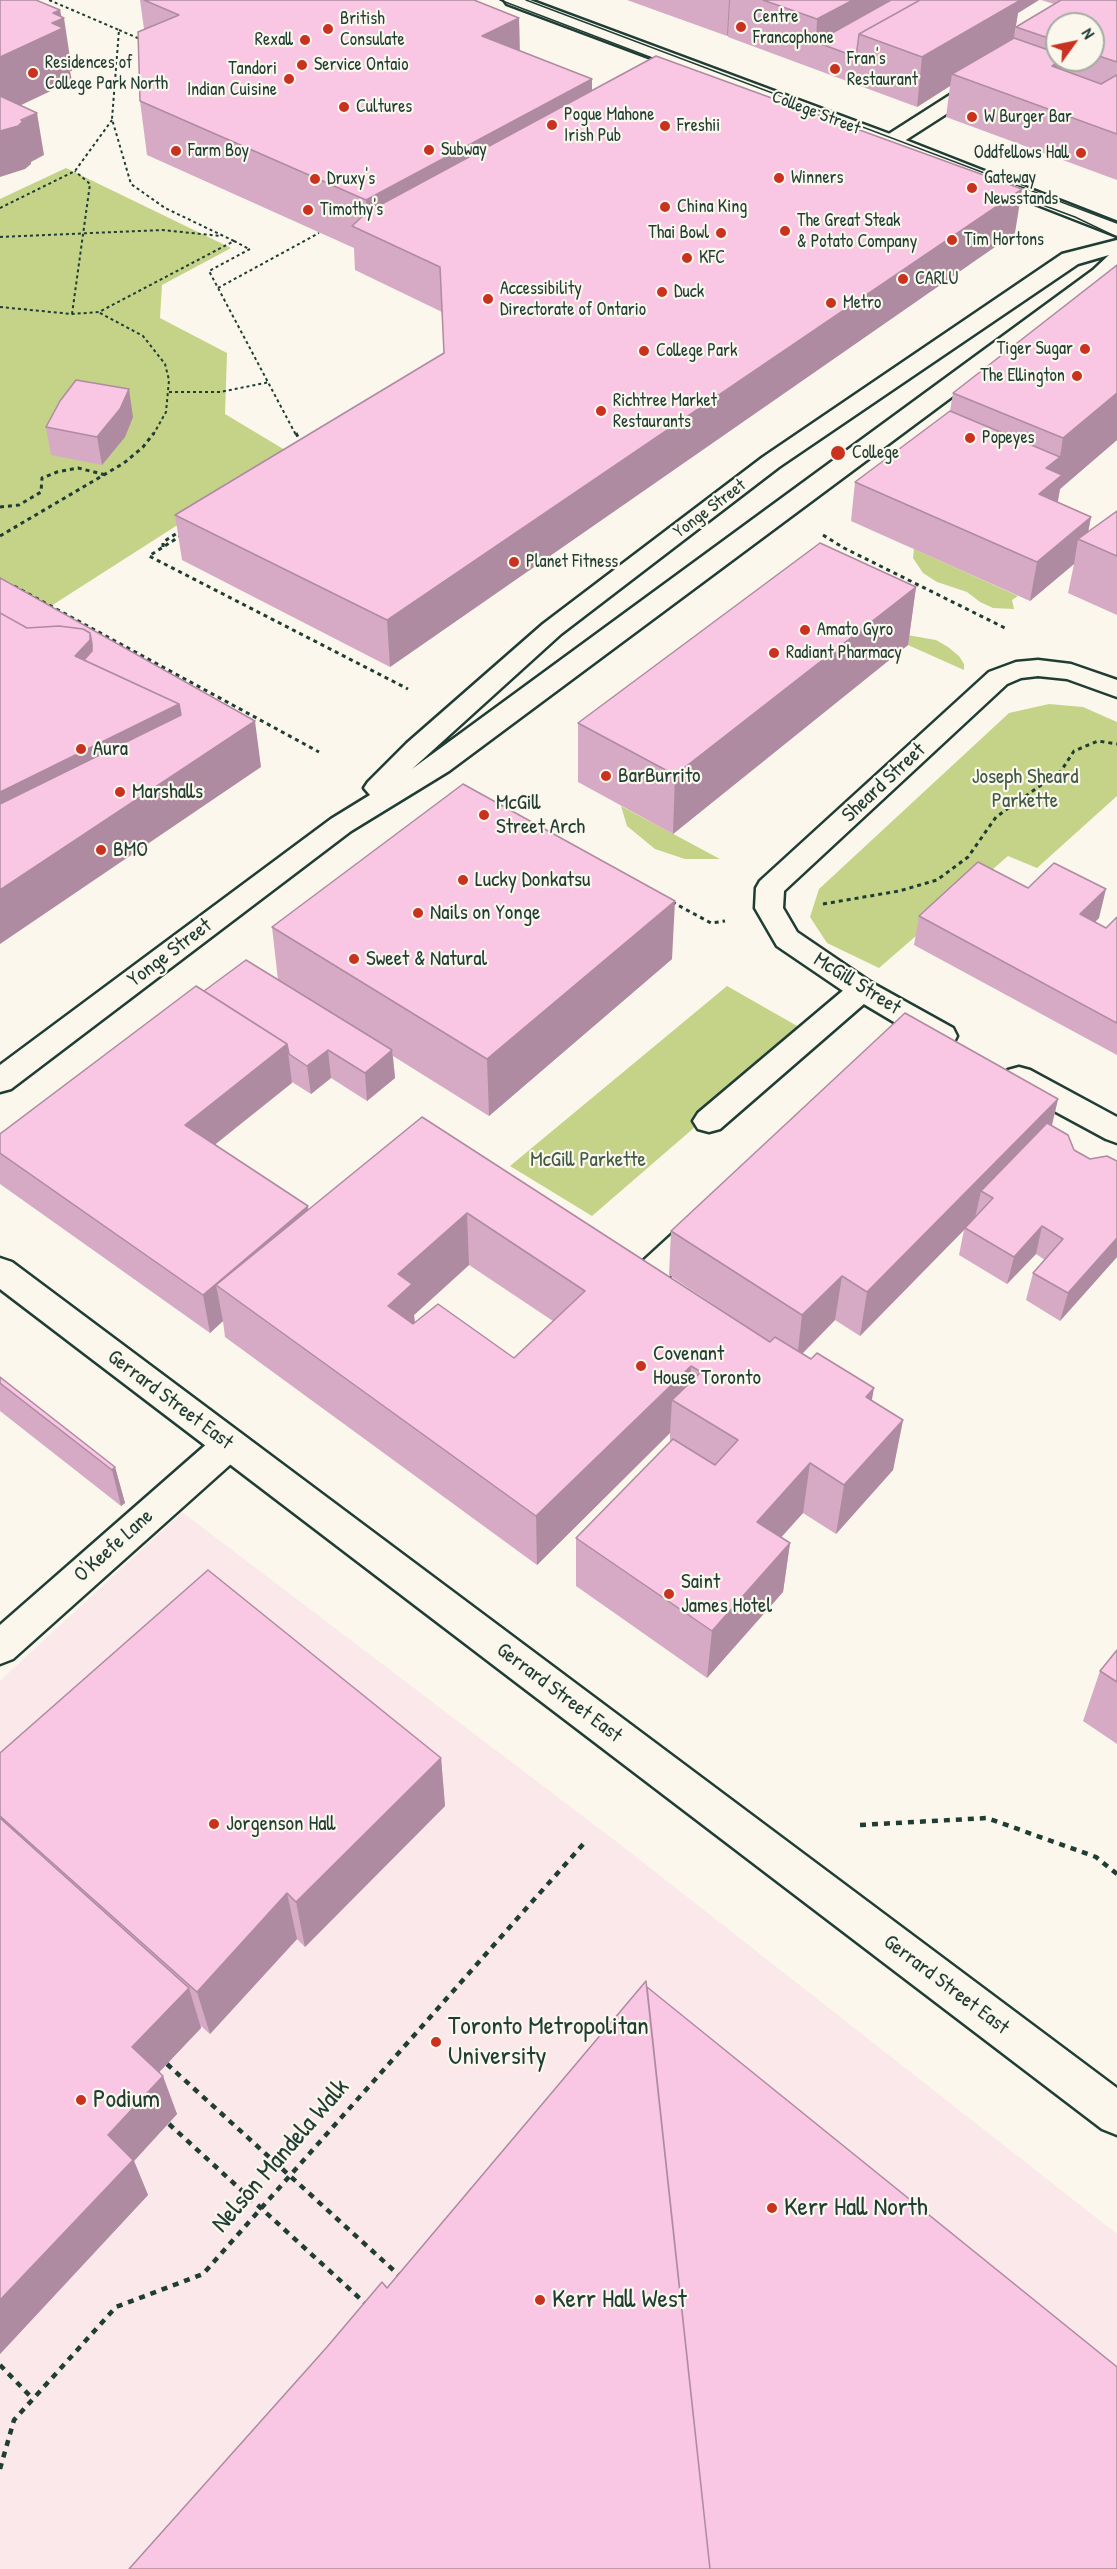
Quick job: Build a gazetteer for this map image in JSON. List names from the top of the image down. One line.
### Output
{"streets":{"main road":["College Street","Yonge Street","Sheard Street","McGill Street","Gerrard Street East","O'Keefe Lane"],"path":["Nelson Mandela Walk"]},"crossings":[["Sheard Street","McGill Street"],["Gerrard Street East","O'Keefe Lane"]],"parks":["Joseph Sheard Parkette","McGill Parkette"],"places":["Centre Francophone","British Consulate","Rexall","Service Ontaio","Fran's Restaurant","Residences of College Park North","Tandori Indian Cuisine","Cultures","W Burger Bar","Pogue Mahone Irish Pub","Freshii","Subway","Farm Boy","Oddfellows Hall","Winners","Druxy's","Gateway Newsstands","China King","Timothy's","The Great Steak & Potato Company","Thai Bowl","Tim Hortons","KFC","CARLU","Duck","Accessibility Directorate of Ontario","Metro","Tiger Sugar","College Park","The Ellington","Richtree Market Restaurants","Popeyes","College","Planet Fitness","Amato Gyro","Radiant Pharmacy","Aura","BarBurrito","Marshalls","McGill Street Arch","BMO","Lucky Donkatsu","Nails on Yonge","Sweet & Natural","Covenant House Toronto","Saint James Hotel","Jorgenson Hall","Toronto Metropolitan University","Podium","Kerr Hall North","Kerr Hall West"],"north":"top right"}
